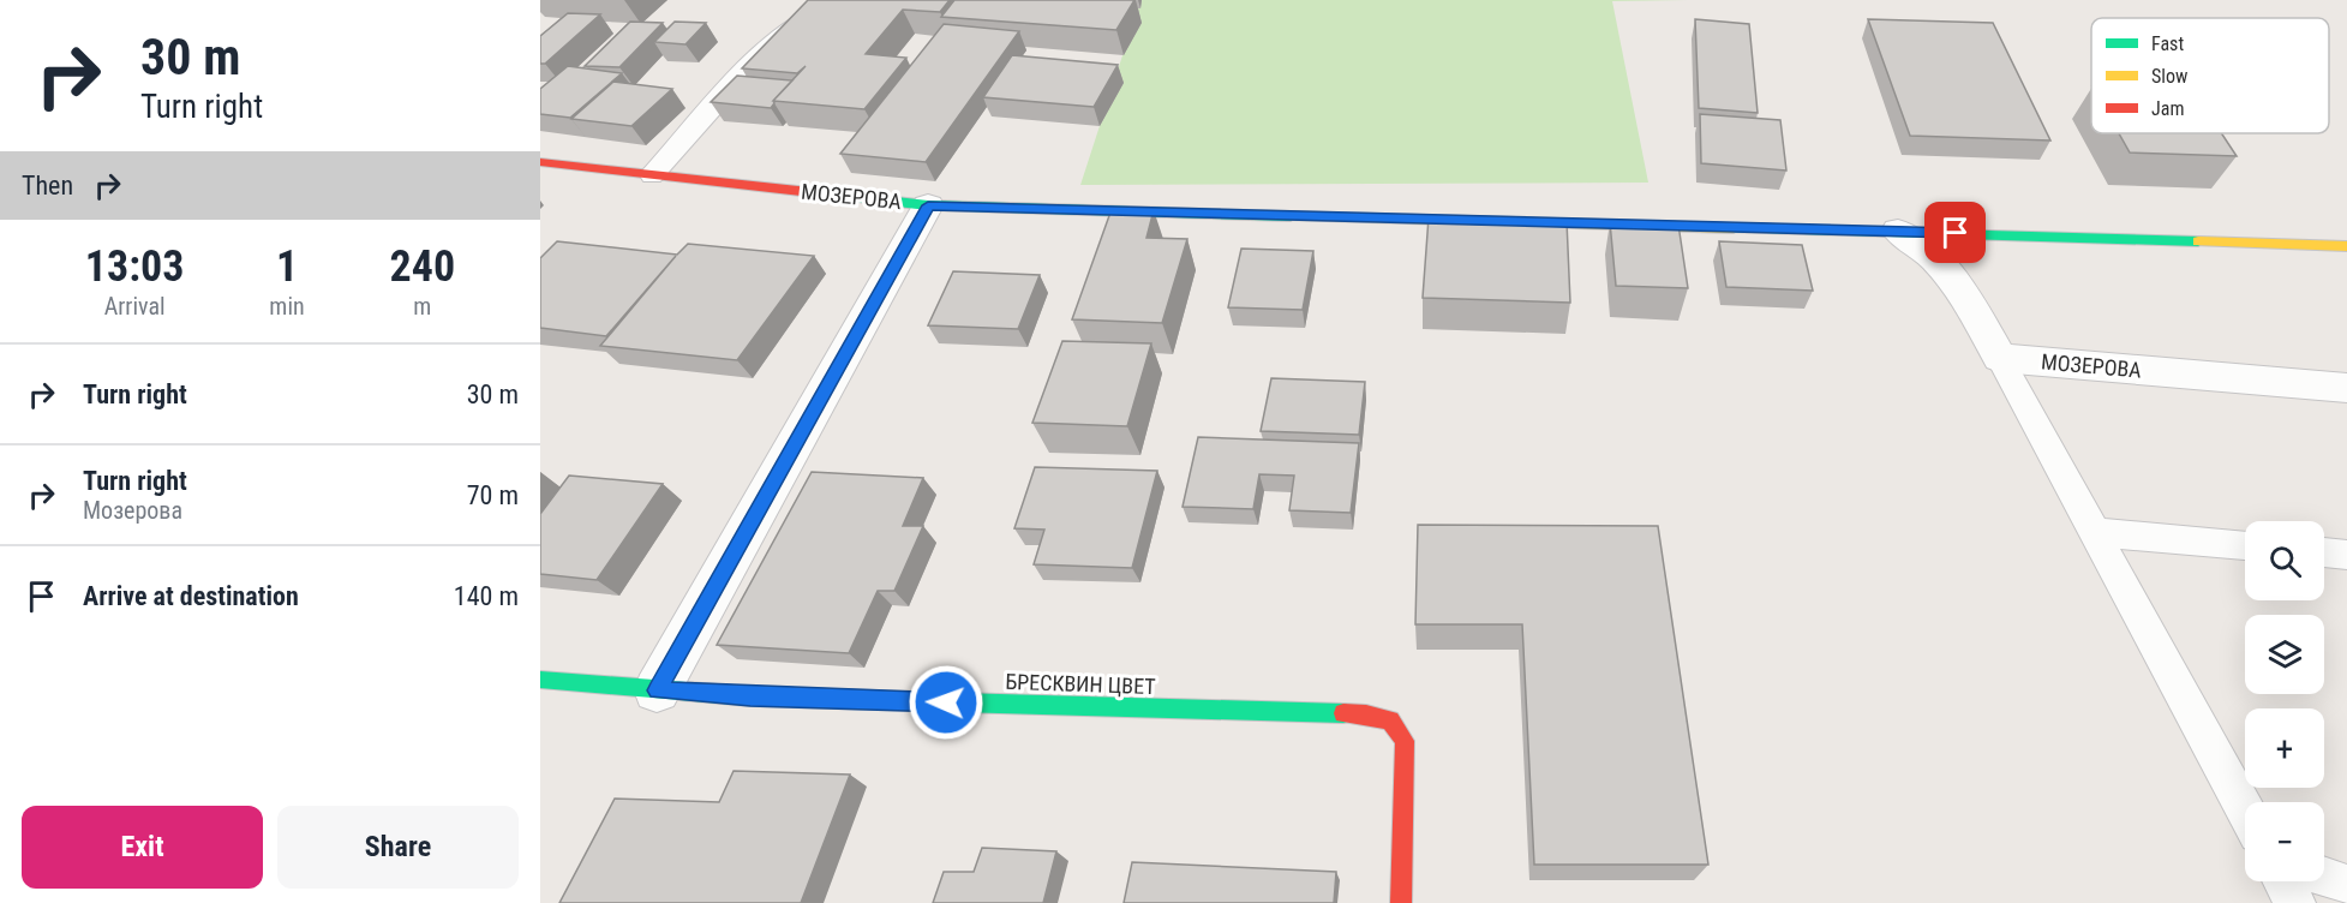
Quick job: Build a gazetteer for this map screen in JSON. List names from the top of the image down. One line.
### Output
{"streets":{"street":["МОЗЕРОВА","БРЕСКВИН ЦВЕТ"]},"legend":["Fast","Slow","Jam"],"page":{"turn":["30 m","Turn right"],"then":"Then","eta":["13:03","Arrival","1","min","240","m"],"list":[{"name":"Turn right","value":"30 m"},{"name":"Turn right","note":"Мозерова","value":"70 m"},{"name":"Arrive at destination","value":"140 m"}],"map_buttons":["+","−"],"buttons":["Exit","Share"]}}
